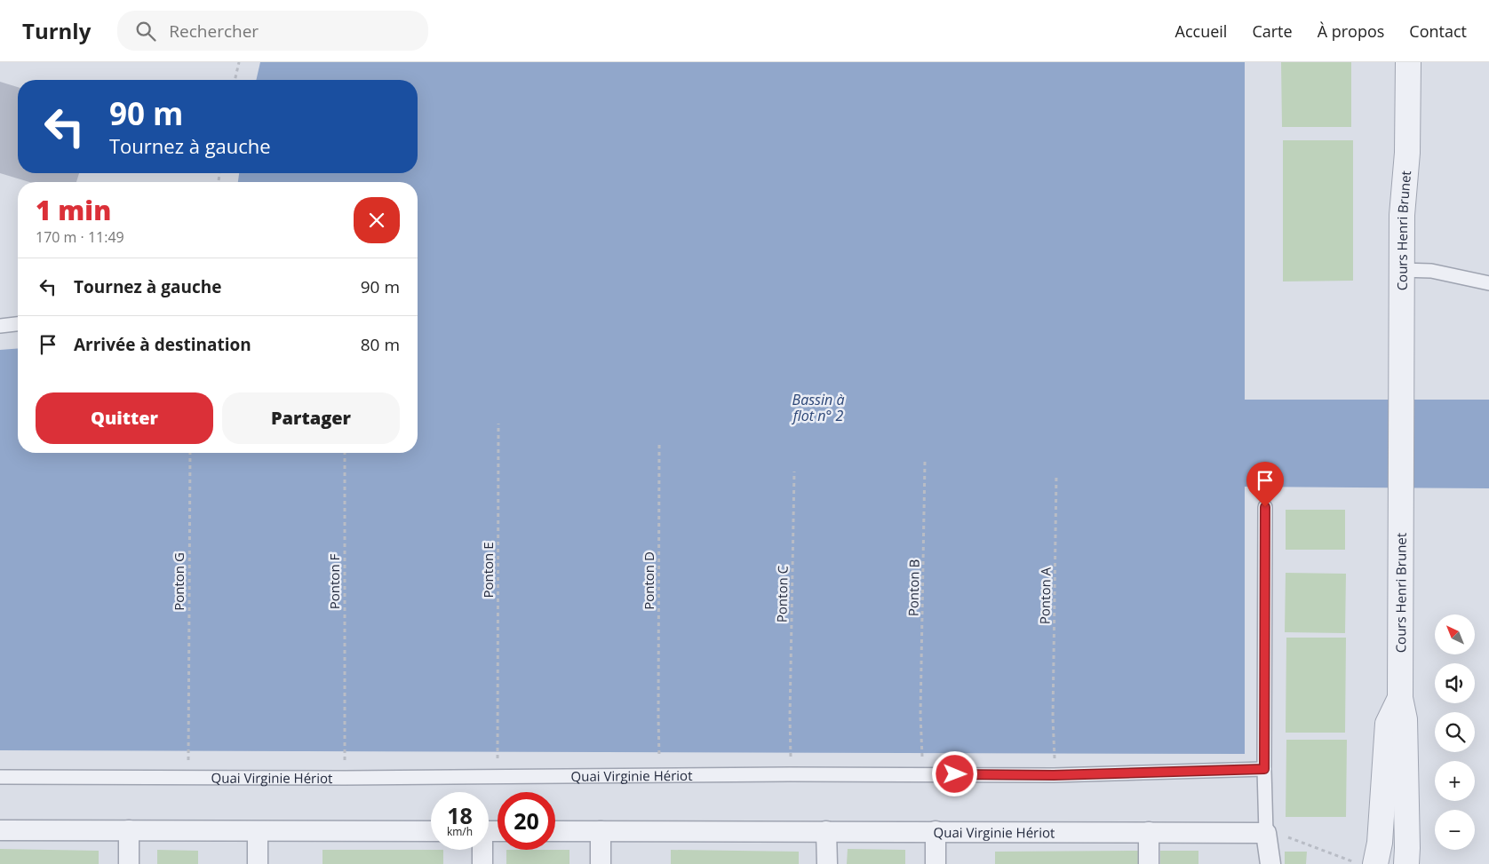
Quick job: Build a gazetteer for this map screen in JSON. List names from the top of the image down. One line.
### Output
{"streets":{"street":["Cours Henri Brunet","Quai Virginie Hériot"],"path":["Ponton E","Ponton D","Ponton G","Ponton F","Ponton B","Ponton C","Ponton A"]},"water":["Bassin à flot n° 2"],"north":"top left","page":{"header":"Turnly","search":"Rechercher","nav":["Accueil","Carte","À propos","Contact"],"turn":["90 m","Tournez à gauche"],"heading":["1 min","170 m · 11:49"],"list":[{"name":"Tournez à gauche","value":"90 m"},{"name":"Arrivée à destination","value":"80 m"}],"buttons":["Quitter","Partager"],"map_buttons":["+","−"],"speed":"18 km/h","limit":"20"}}
